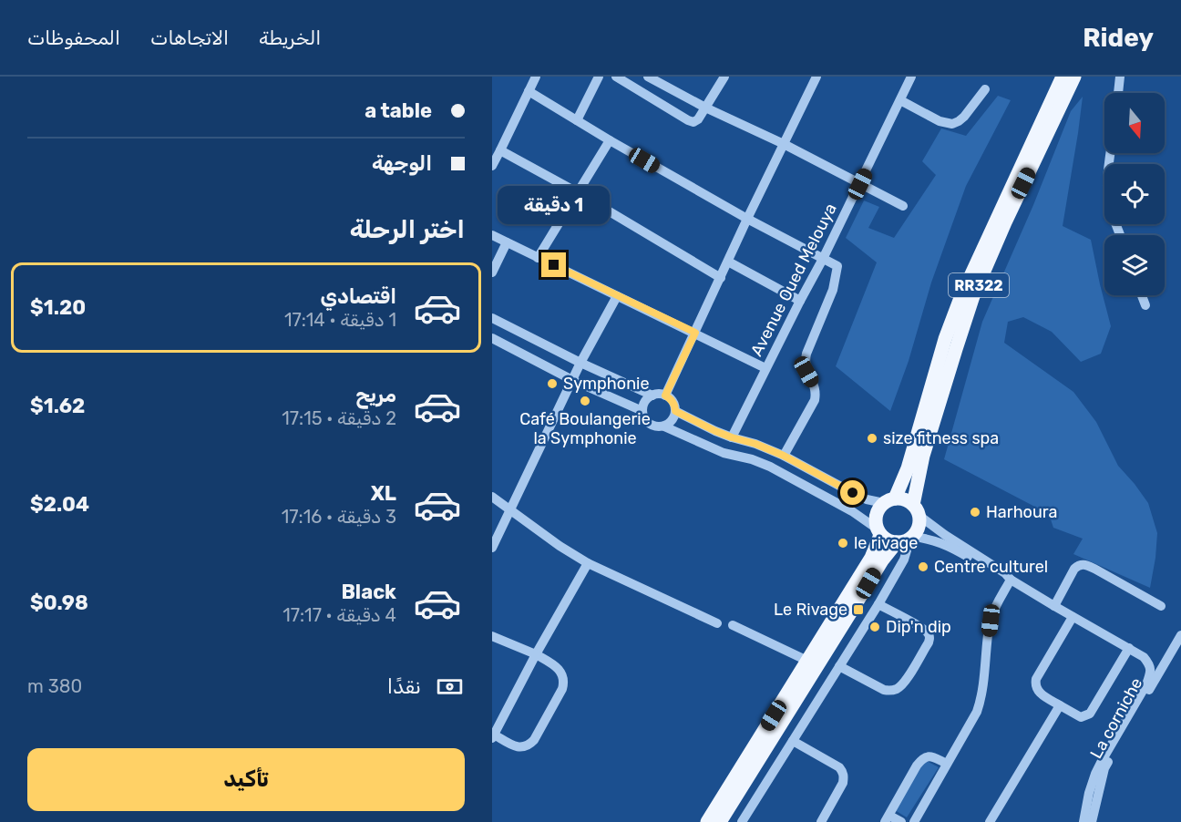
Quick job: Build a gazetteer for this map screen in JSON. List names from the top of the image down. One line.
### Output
{"streets":{"main road":["RR322"],"street":["Avenue Oued Melouya","La corniche"]},"places":{"other":["Symphonie","Café Boulangerie la Symphonie","size fitness spa","Harhoura","le rivage","Centre culturel","Dip'n dip"],"transit":["Le Rivage"]},"north":"bottom","page":{"header":"Ridey","nav":["الخريطة","الاتجاهات","المحفوظات"],"banner":["a table","الوجهة"],"bubble":"1 دقيقة","heading":"اختر الرحلة","list":[{"name":"اقتصادي","note":"1 دقيقة · 17:14","value":"$1.20"},{"name":"مريح","note":"2 دقيقة · 17:15","value":"$1.62"},{"name":"XL","note":"3 دقيقة · 17:16","value":"$2.04"},{"name":"Black","note":"4 دقيقة · 17:17","value":"$0.98"}],"pay":["نقدًا","380 m"],"buttons":"تأكيد"}}
